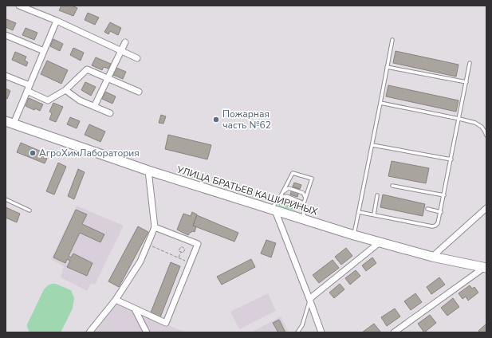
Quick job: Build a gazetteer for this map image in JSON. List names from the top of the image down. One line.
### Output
{"streets":{"main road":["УЛИЦА БРАТЬЕВ КАШИРИНЫХ"]},"places":["Пожарная часть №62","АгроХимЛаборатория"]}
